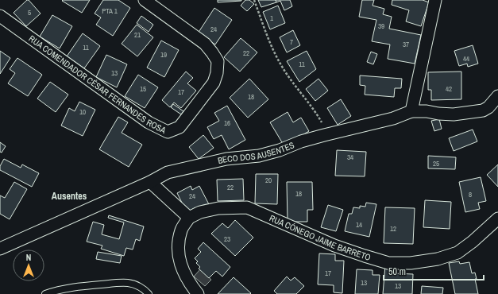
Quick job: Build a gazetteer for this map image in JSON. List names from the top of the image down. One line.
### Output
{"streets":{"street":["RUA COMENDADOR CÉSAR FERNANDES ROSA","BECO DOS AUSENTES","RUA CÓNEGO JAIME BARRETO"]},"districts":["Ausentes"],"house_numbers":["PTA 1","5","1","39","24","21","7","37","11","22","19","44","11","13","15","42","17","18","10","16","34","25","20","22","18","8","24","14","12","23","17","13","13"],"scale_bar":"50 m","north":"top"}
